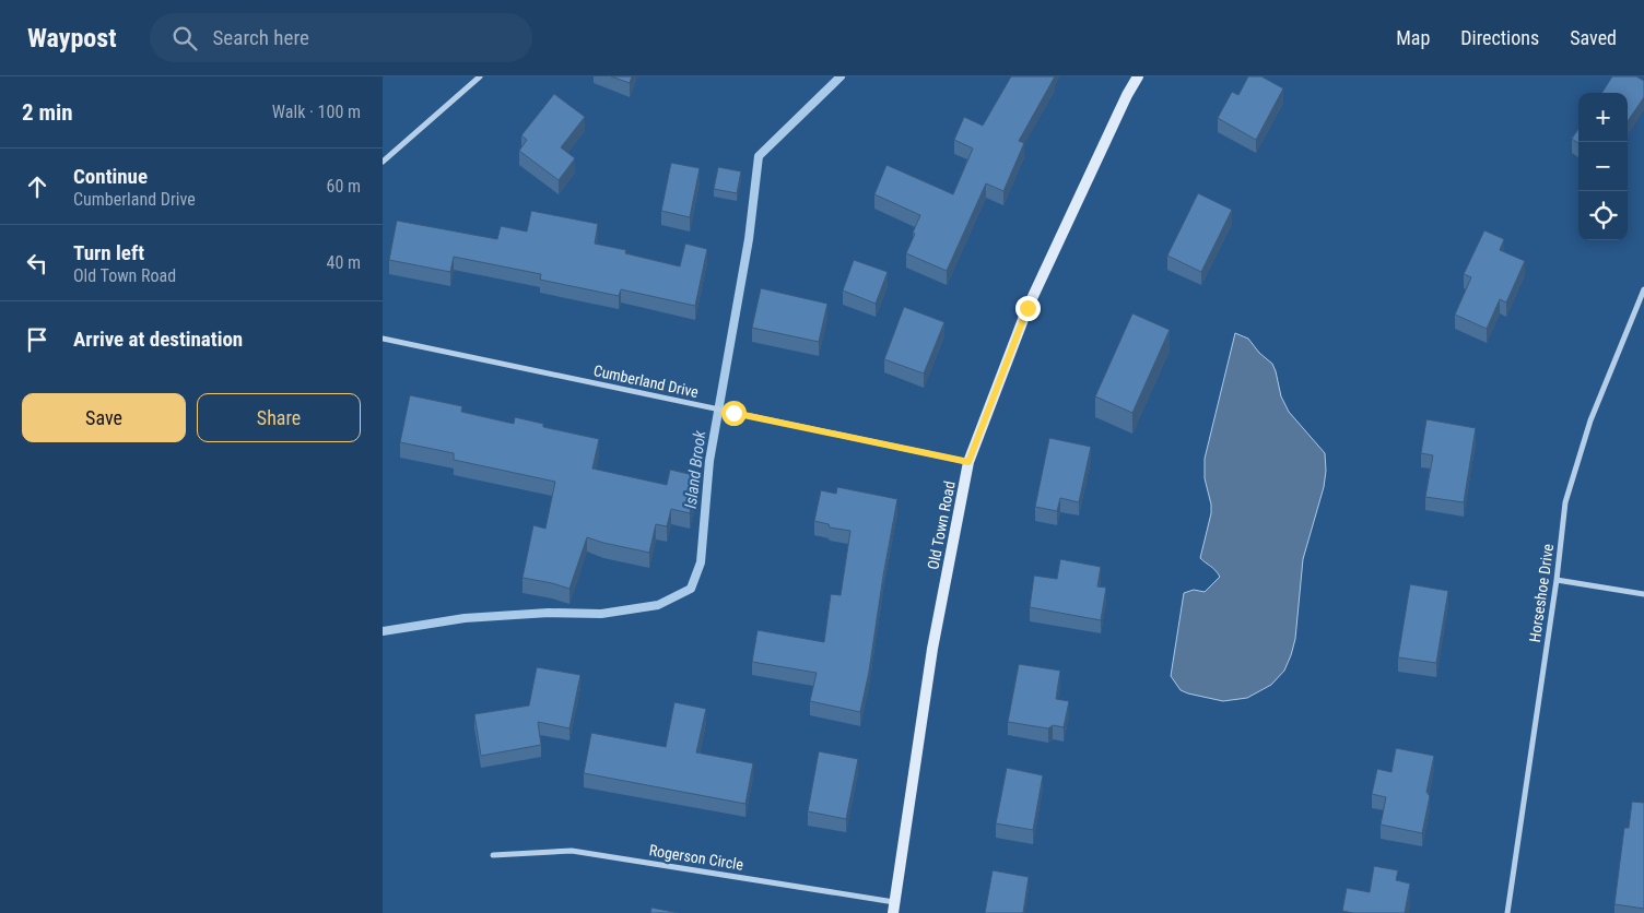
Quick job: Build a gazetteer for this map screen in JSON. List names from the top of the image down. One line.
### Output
{"streets":{"main road":["Old Town Road"],"street":["Cumberland Drive","Horseshoe Drive","Rogerson Circle"]},"crossings":[["Cumberland Drive","Old Town Road"],["Old Town Road","Rogerson Circle"]],"water":["Island Brook"],"page":{"header":"Waypost","search":"Search here","nav":["Map","Directions","Saved"],"heading":["2 min","Walk · 100 m"],"map_buttons":["+","−"],"list":[["Continue","Cumberland Drive","60 m"],["Turn left","Old Town Road","40 m"],"Arrive at destination"],"buttons":["Save","Share"]}}
